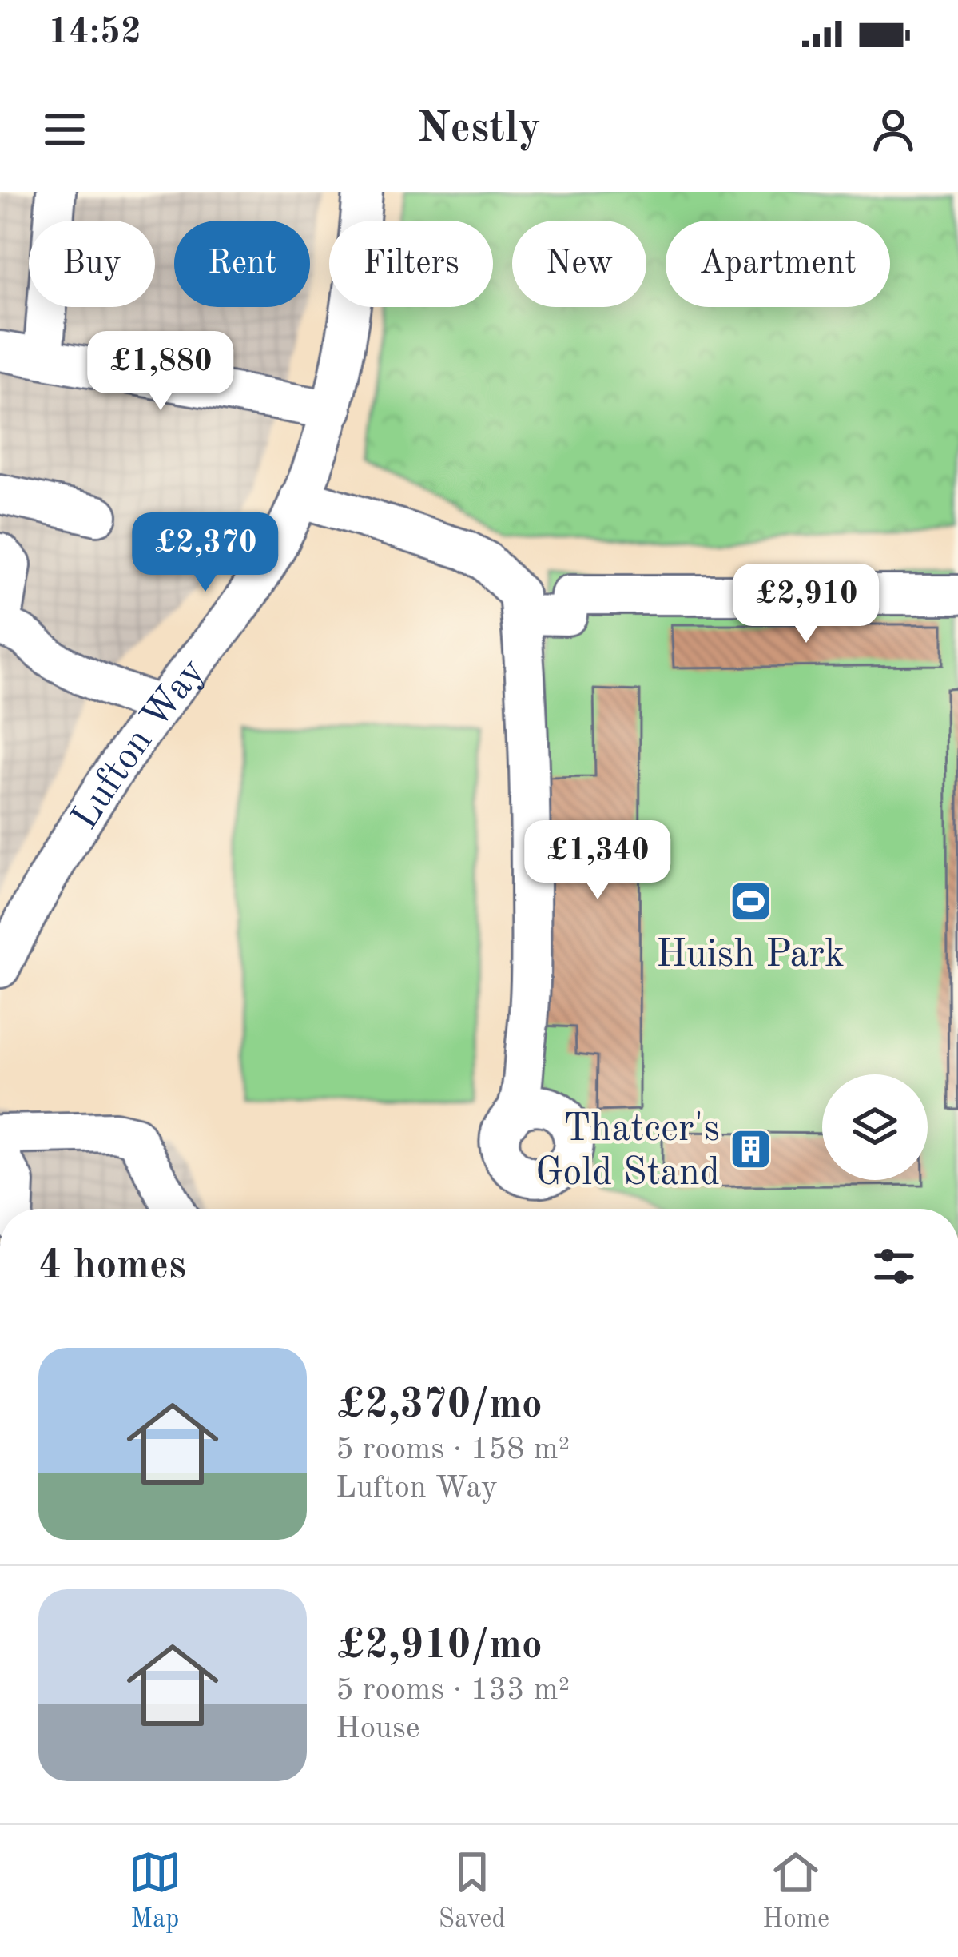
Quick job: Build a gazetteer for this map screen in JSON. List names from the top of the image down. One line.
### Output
{"streets":{"street":["Lufton Way"]},"places":{"sports":["Huish Park"],"building":["Thatcer's Gold Stand"]},"page":{"status":"14:52","header":"Nestly","chip":["Buy","Rent","Filters","New","Apartment"],"price":["£1,880","£2,370","£2,910","£1,340"],"heading":"4 homes","list":[{"name":"£2,370/mo","note":"5 rooms · 158 m² · Lufton Way"},{"name":"£2,910/mo","note":"5 rooms · 133 m² · House"}],"tabs":["Map","Saved","Home"]}}
